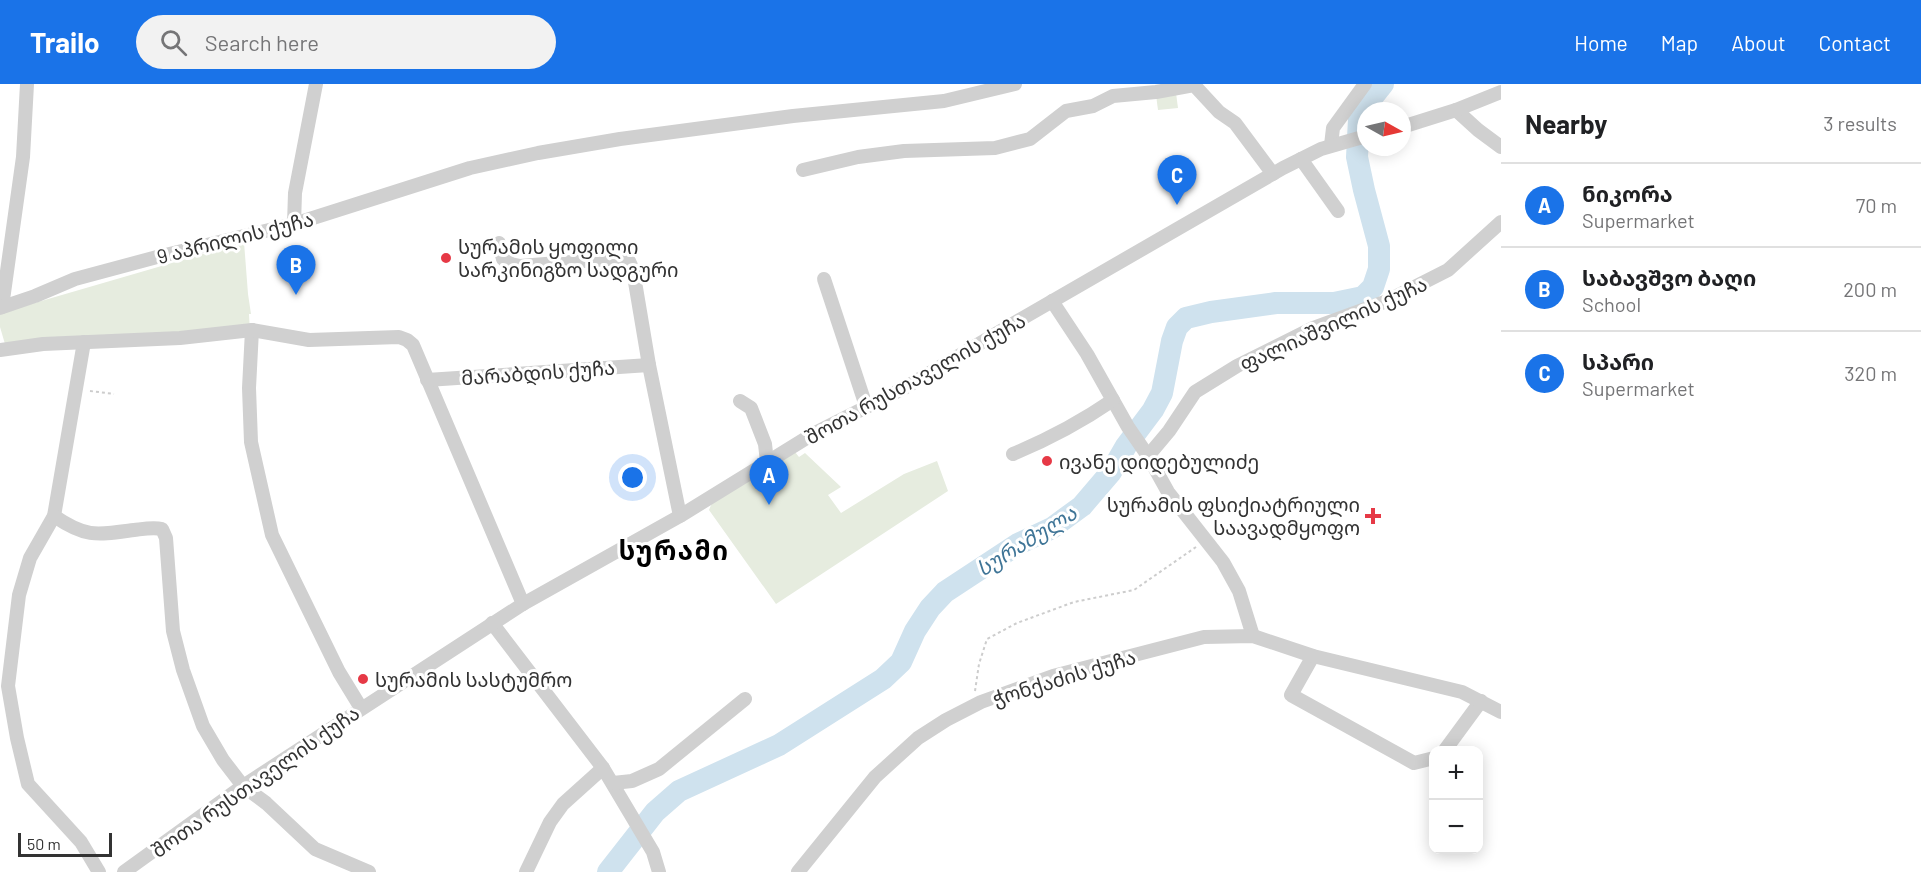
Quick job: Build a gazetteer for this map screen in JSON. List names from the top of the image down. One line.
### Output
{"streets":{"street":["9 აპრილის ქუჩა","ფალიაშვილის ქუჩა","მარაბდის ქუჩა","შოთა რუსთაველის ქუჩა","ჭონქაძის ქუჩა"]},"districts":["სურამი"],"water":["სურამულა"],"places":{"other":["სურამის ყოფილი სარკინიგზო სადგური","ივანე დიდებულიძე","სურამის სასტუმრო"],"health":["სურამის ფსიქიატრიული საავადმყოფო"]},"scale_bar":"50 m","north":"right","page":{"header":"Trailo","search":"Search here","nav":["Home","Map","About","Contact"],"heading":["Nearby","3 results"],"pins":["C","B","A"],"list":[{"mark":"A","name":"ნიკორა","note":"Supermarket","value":"70 m"},{"mark":"B","name":"საბავშვო ბაღი","note":"School","value":"200 m"},{"mark":"C","name":"სპარი","note":"Supermarket","value":"320 m"}],"map_buttons":["+","−"],"scale":"50 m"}}
